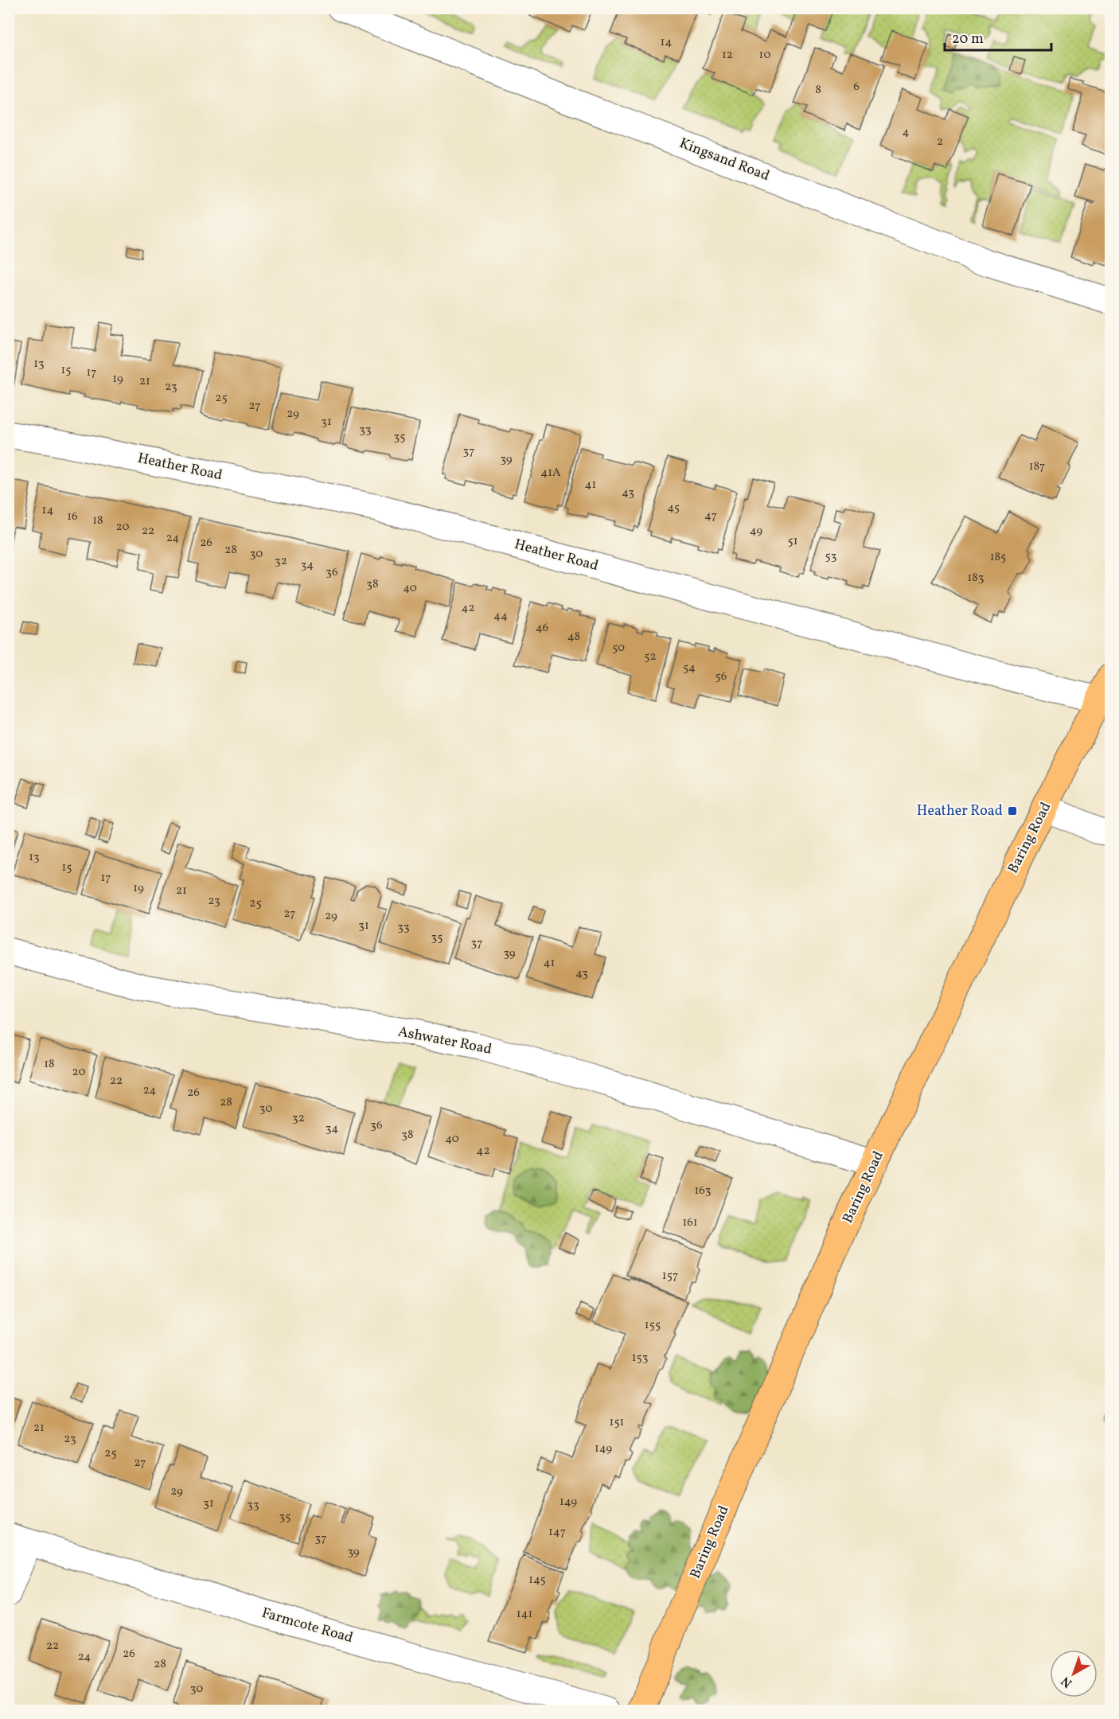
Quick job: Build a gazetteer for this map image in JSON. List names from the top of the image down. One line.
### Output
{"streets":{"main road":["Baring Road"],"street":["Kingsand Road","Heather Road","Ashwater Road","Farmcote Road"]},"crossings":[["Heather Road","Baring Road"],["Baring Road","Ashwater Road"]],"places":{"transit":["Heather Road"]},"house_numbers":["14","12","10","6","8","4","2","13","15","17","19","21","23","25","27","29","31","33","35","37","39","187","41A","41","43","45","14","47","16","18","20","22","49","24","51","26","28","30","53","185","32","34","36","183","38","40","42","44","46","48","50","52","54","56","13","15","17","19","21","23","25","27","29","31","33","35","37","39","41","43","18","20","22","24","26","28","30","32","36","34","38","40","42","163","161","157","155","153","151","21","23","149","25","27","29","149","31","33","35","147","37","39","145","141","22","26","24","28","30"],"scale_bar":"20 m","north":"bottom left"}
